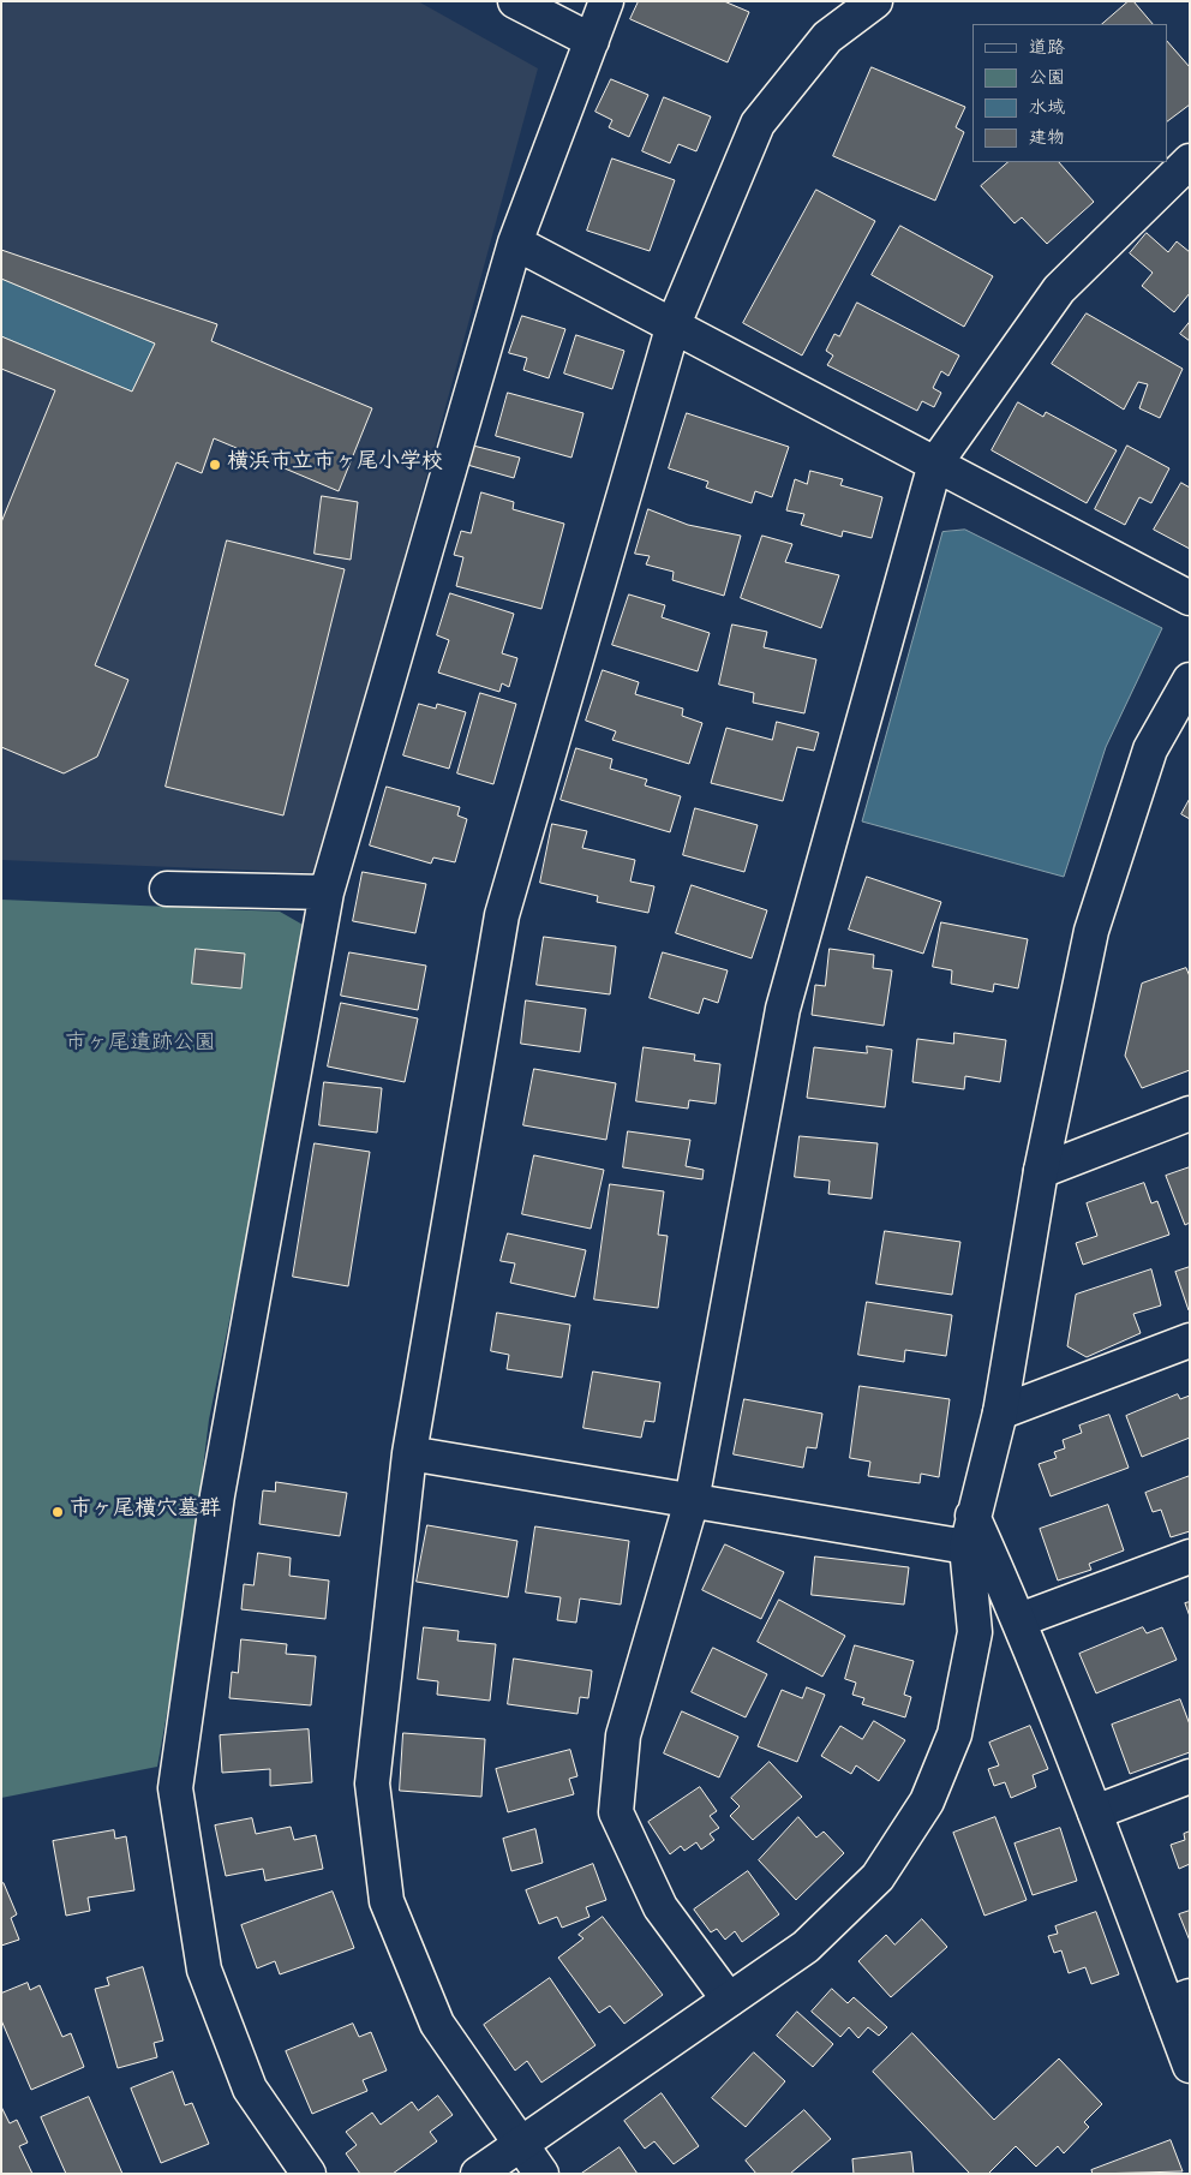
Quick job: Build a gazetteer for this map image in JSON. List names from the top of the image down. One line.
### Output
{"parks":["市ヶ尾遺跡公園"],"places":["横浜市立市ヶ尾小学校","市ヶ尾横穴墓群"],"legend":["道路","公園","水域","建物"]}
